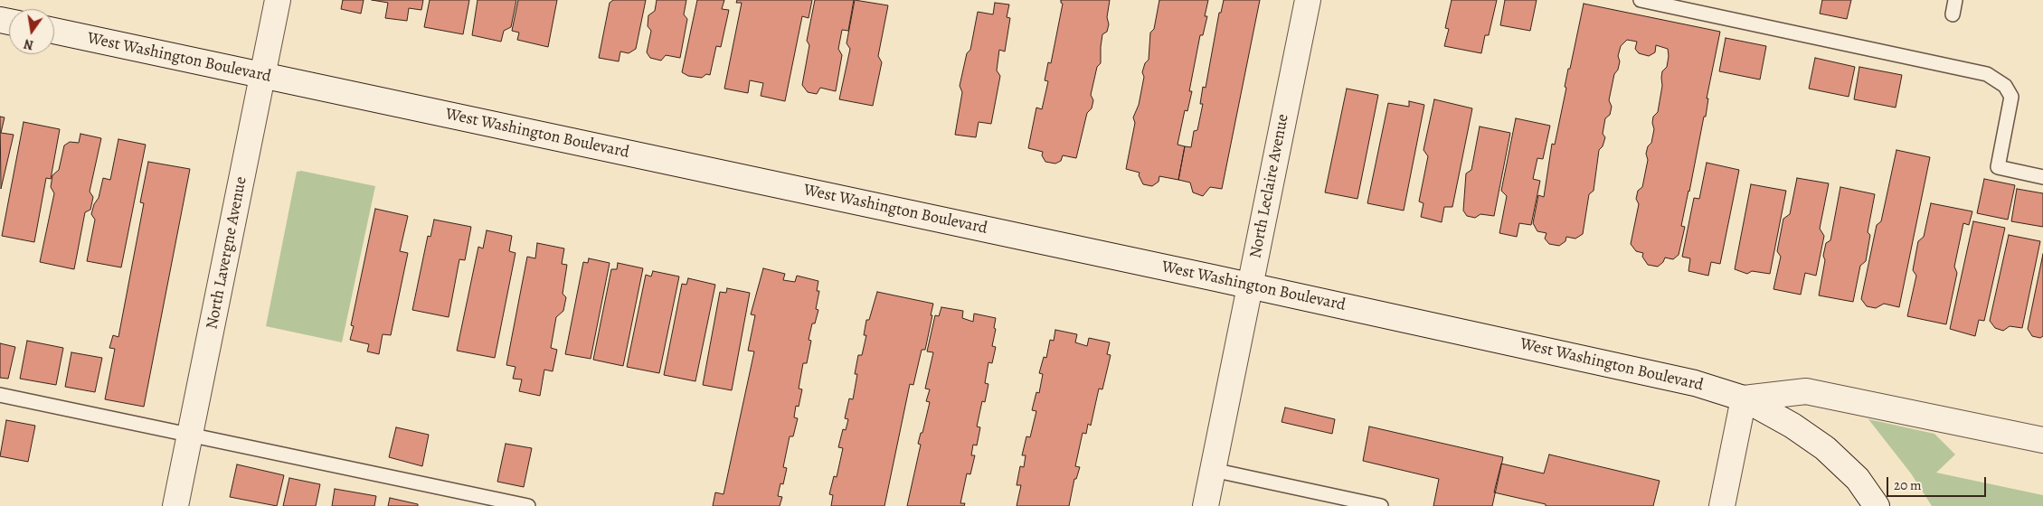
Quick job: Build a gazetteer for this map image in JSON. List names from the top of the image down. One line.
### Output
{"streets":{"street":["West Washington Boulevard","North Leclaire Avenue","North Lavergne Avenue"]},"crossings":[["West Washington Boulevard","North Leclaire Avenue"],["West Washington Boulevard","North Lavergne Avenue"]],"scale_bar":"20 m","north":"bottom"}
